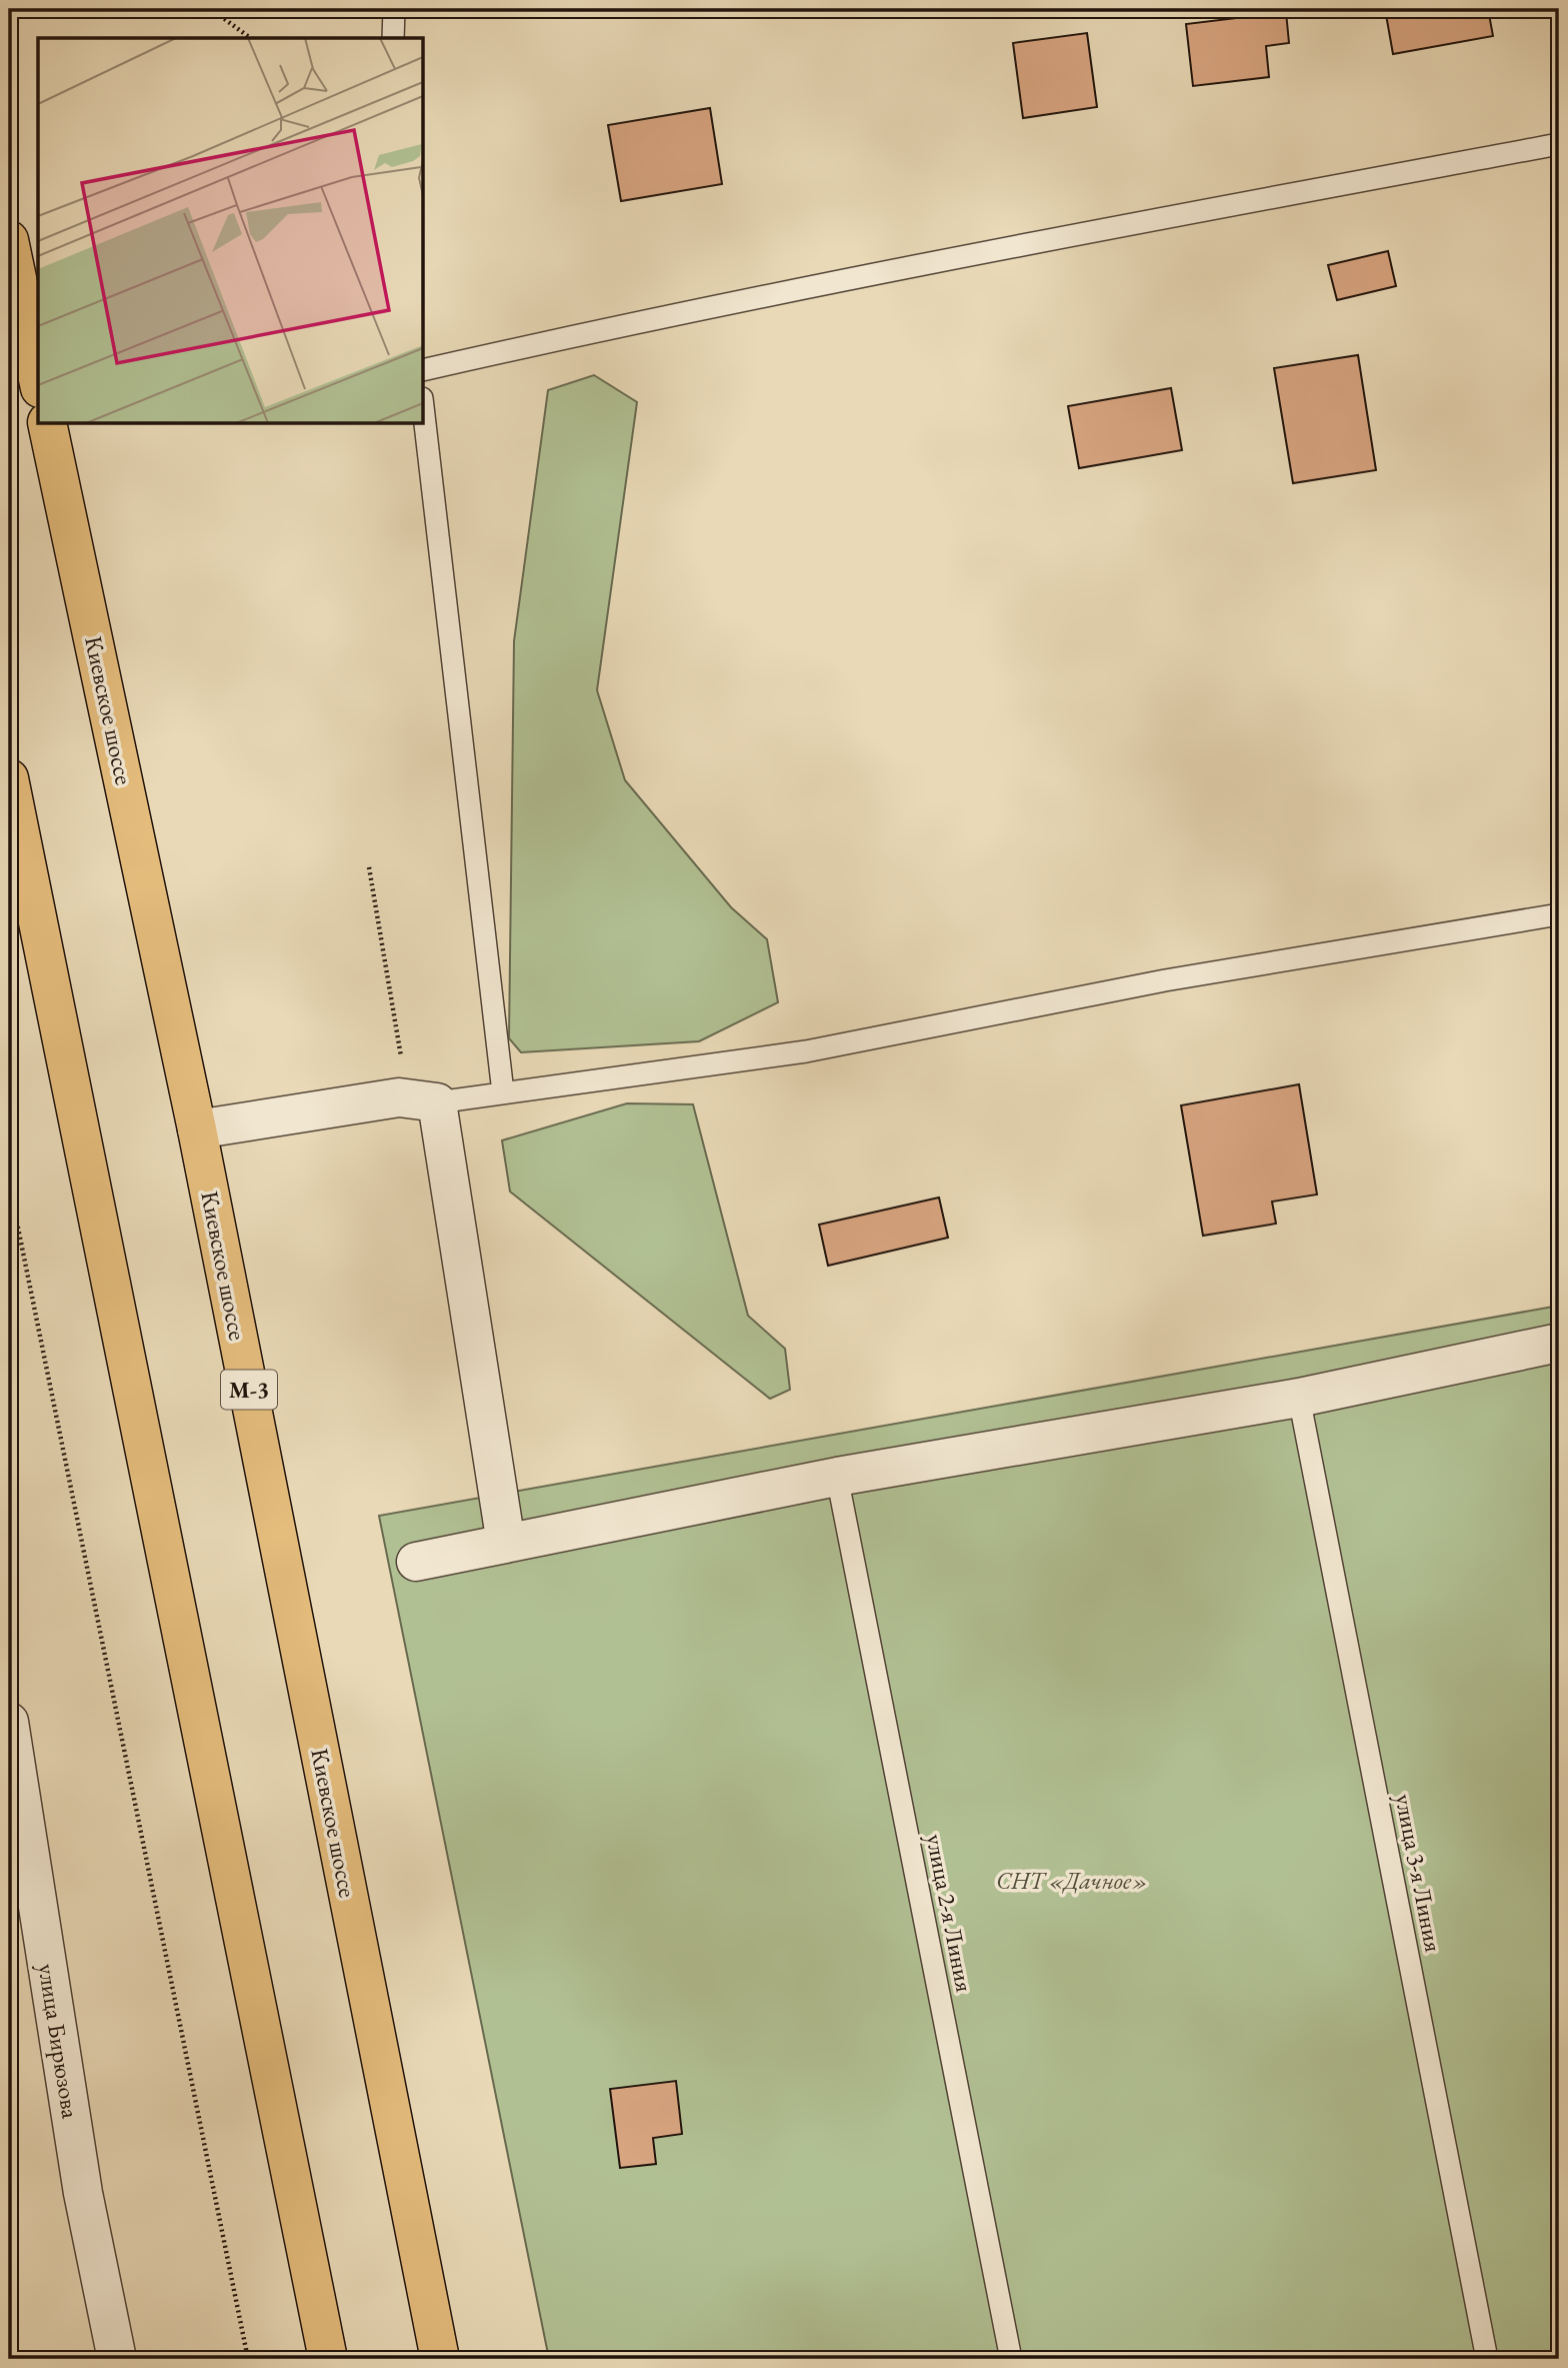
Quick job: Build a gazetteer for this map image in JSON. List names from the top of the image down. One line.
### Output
{"streets":{"highway":["Киевское шоссе","М-3"],"street":["улица Бирюзова"],"lane":["улица 3-я Линия","улица 2-я Линия"]},"parks":["СНТ «Дачное»"]}
